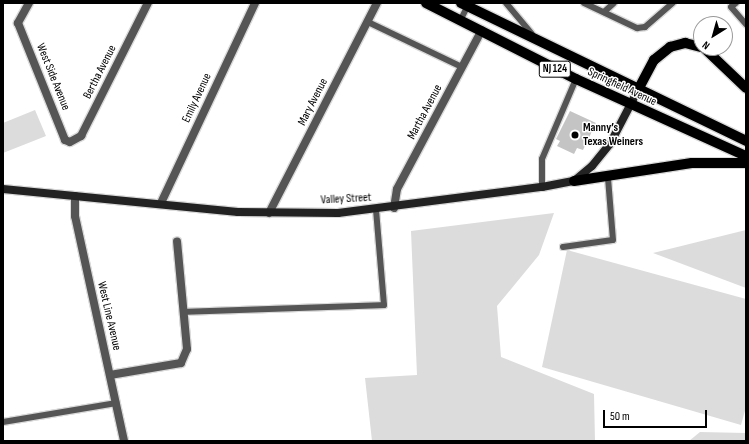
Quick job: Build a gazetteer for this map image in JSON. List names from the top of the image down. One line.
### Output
{"streets":{"main road":["NJ 124","Springfield Avenue","Valley Street"],"street":["Bertha Avenue","West Side Avenue","Emily Avenue","Mary Avenue","Martha Avenue","West Line Avenue"]},"crossings":[["Bertha Avenue","West Side Avenue"],["Springfield Avenue","Martha Avenue"],["Emily Avenue","Valley Street"],["Mary Avenue","Valley Street"],["Martha Avenue","Valley Street"],["Valley Street","West Line Avenue"]],"places":["Manny’s Texas Weiners"],"scale_bar":"50 m","north":"bottom left"}
